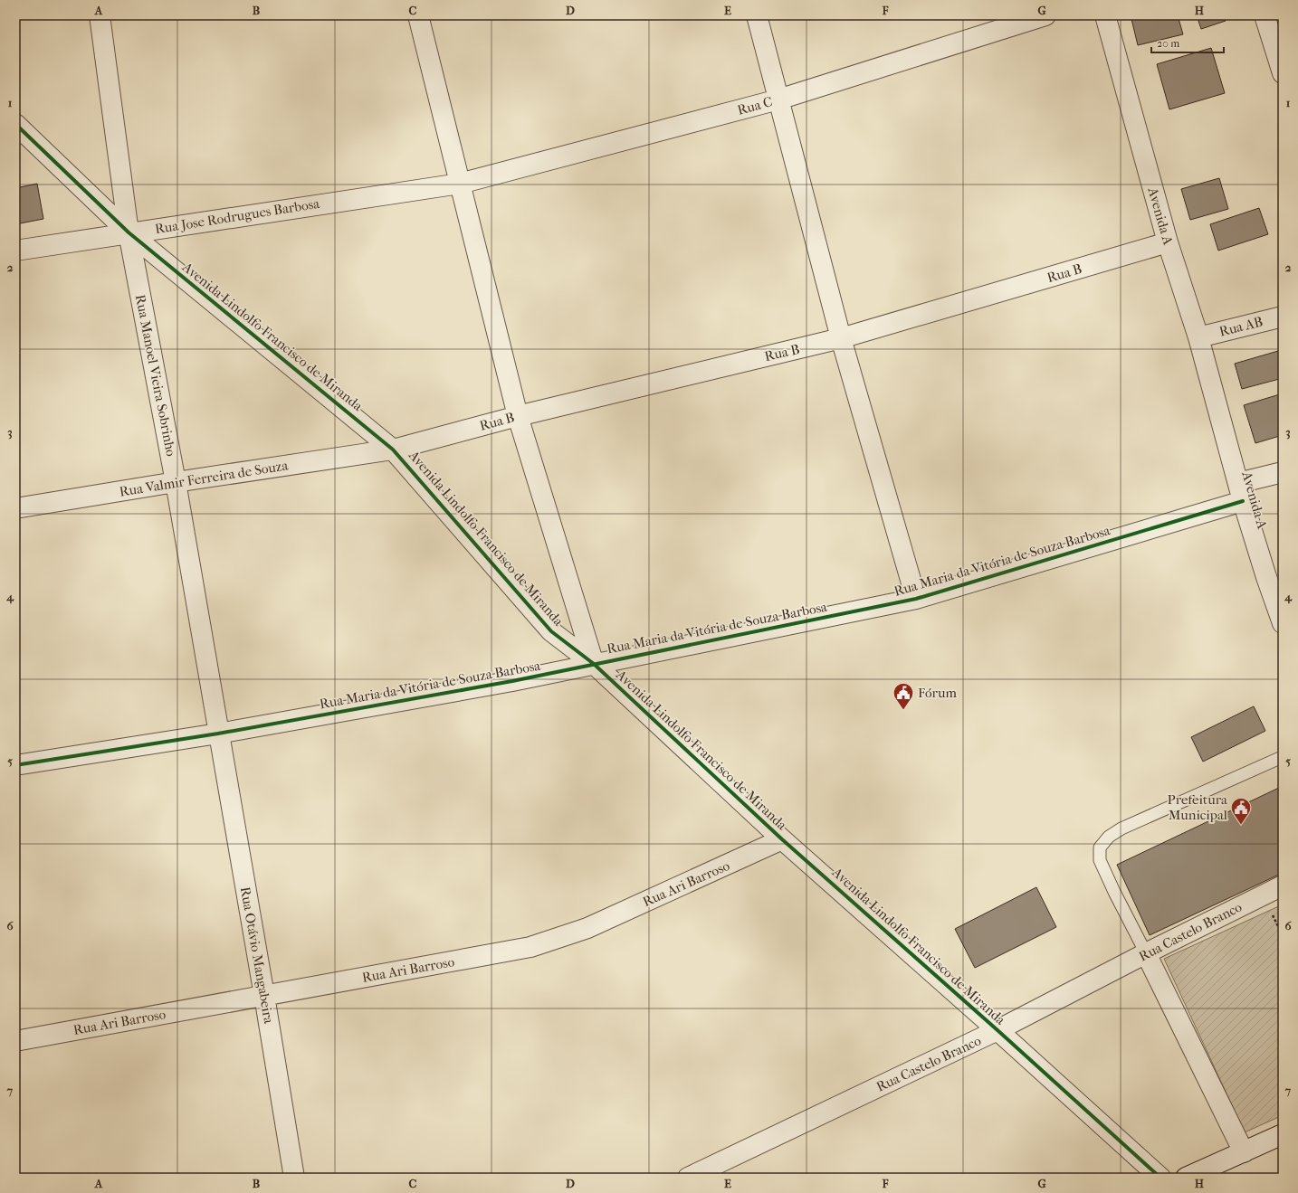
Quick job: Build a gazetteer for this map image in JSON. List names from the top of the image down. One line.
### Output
{"streets":{"street":["Rua C","Rua Jose Rodrugues Barbosa","Avenida A","Rua B","Rua AB","Avenida Lindolfo Francisco de Miranda","Rua Manoel Vieira Sobrinho","Rua Valmir Ferreira de Souza","Rua Maria da Vitória de Souza Barbosa","Rua Ari Barroso","Rua Castelo Branco","Rua Otávio Mangabeira"]},"crossings":[["Rua C","Rua Jose Rodrugues Barbosa"],["Rua Jose Rodrugues Barbosa","Avenida Lindolfo Francisco de Miranda"],["Rua Jose Rodrugues Barbosa","Rua Manoel Vieira Sobrinho"],["Avenida A","Rua B"],["Avenida A","Rua AB"],["Avenida A","Rua Maria da Vitória de Souza Barbosa"],["Rua B","Avenida Lindolfo Francisco de Miranda"],["Rua B","Rua Valmir Ferreira de Souza"],["Avenida Lindolfo Francisco de Miranda","Rua Manoel Vieira Sobrinho"],["Avenida Lindolfo Francisco de Miranda","Rua Valmir Ferreira de Souza"],["Avenida Lindolfo Francisco de Miranda","Rua Maria da Vitória de Souza Barbosa"],["Avenida Lindolfo Francisco de Miranda","Rua Ari Barroso"],["Avenida Lindolfo Francisco de Miranda","Rua Castelo Branco"],["Rua Manoel Vieira Sobrinho","Rua Valmir Ferreira de Souza"],["Rua Manoel Vieira Sobrinho","Rua Maria da Vitória de Souza Barbosa"],["Rua Manoel Vieira Sobrinho","Rua Otávio Mangabeira"],["Rua Maria da Vitória de Souza Barbosa","Rua Otávio Mangabeira"],["Rua Ari Barroso","Rua Otávio Mangabeira"]],"places":{"public building":["Fórum","Prefeitura Municipal"]},"scale_bar":"20 m","grid":{"columns":["A","B","C","D","E","F","G","H"],"rows":["1","2","3","4","5","6","7"]}}
